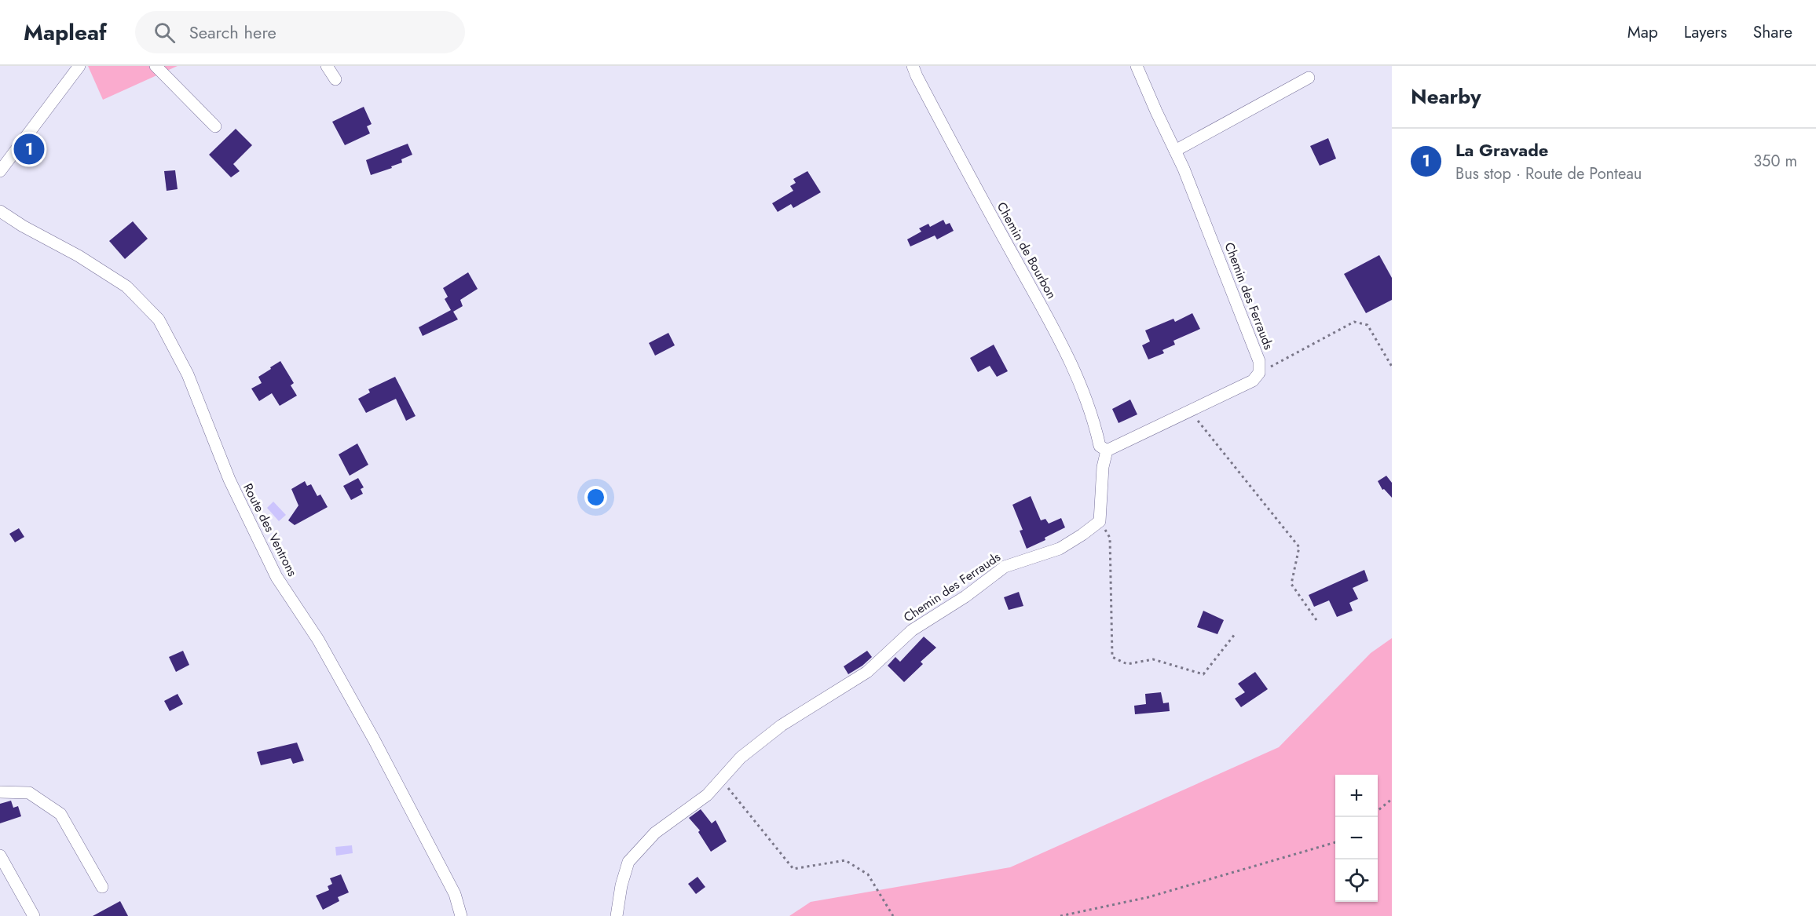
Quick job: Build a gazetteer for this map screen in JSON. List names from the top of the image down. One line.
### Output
{"streets":{"street":["Chemin de Bourbon","Chemin des Ferrauds","Route des Ventrons"]},"page":{"header":"Mapleaf","search":"Search here","nav":["Map","Layers","Share"],"heading":"Nearby","list":[{"mark":"1","name":"La Gravade","note":"Bus stop · Route de Ponteau","value":"350 m"}],"pins":"1","map_buttons":["+","−"]}}
